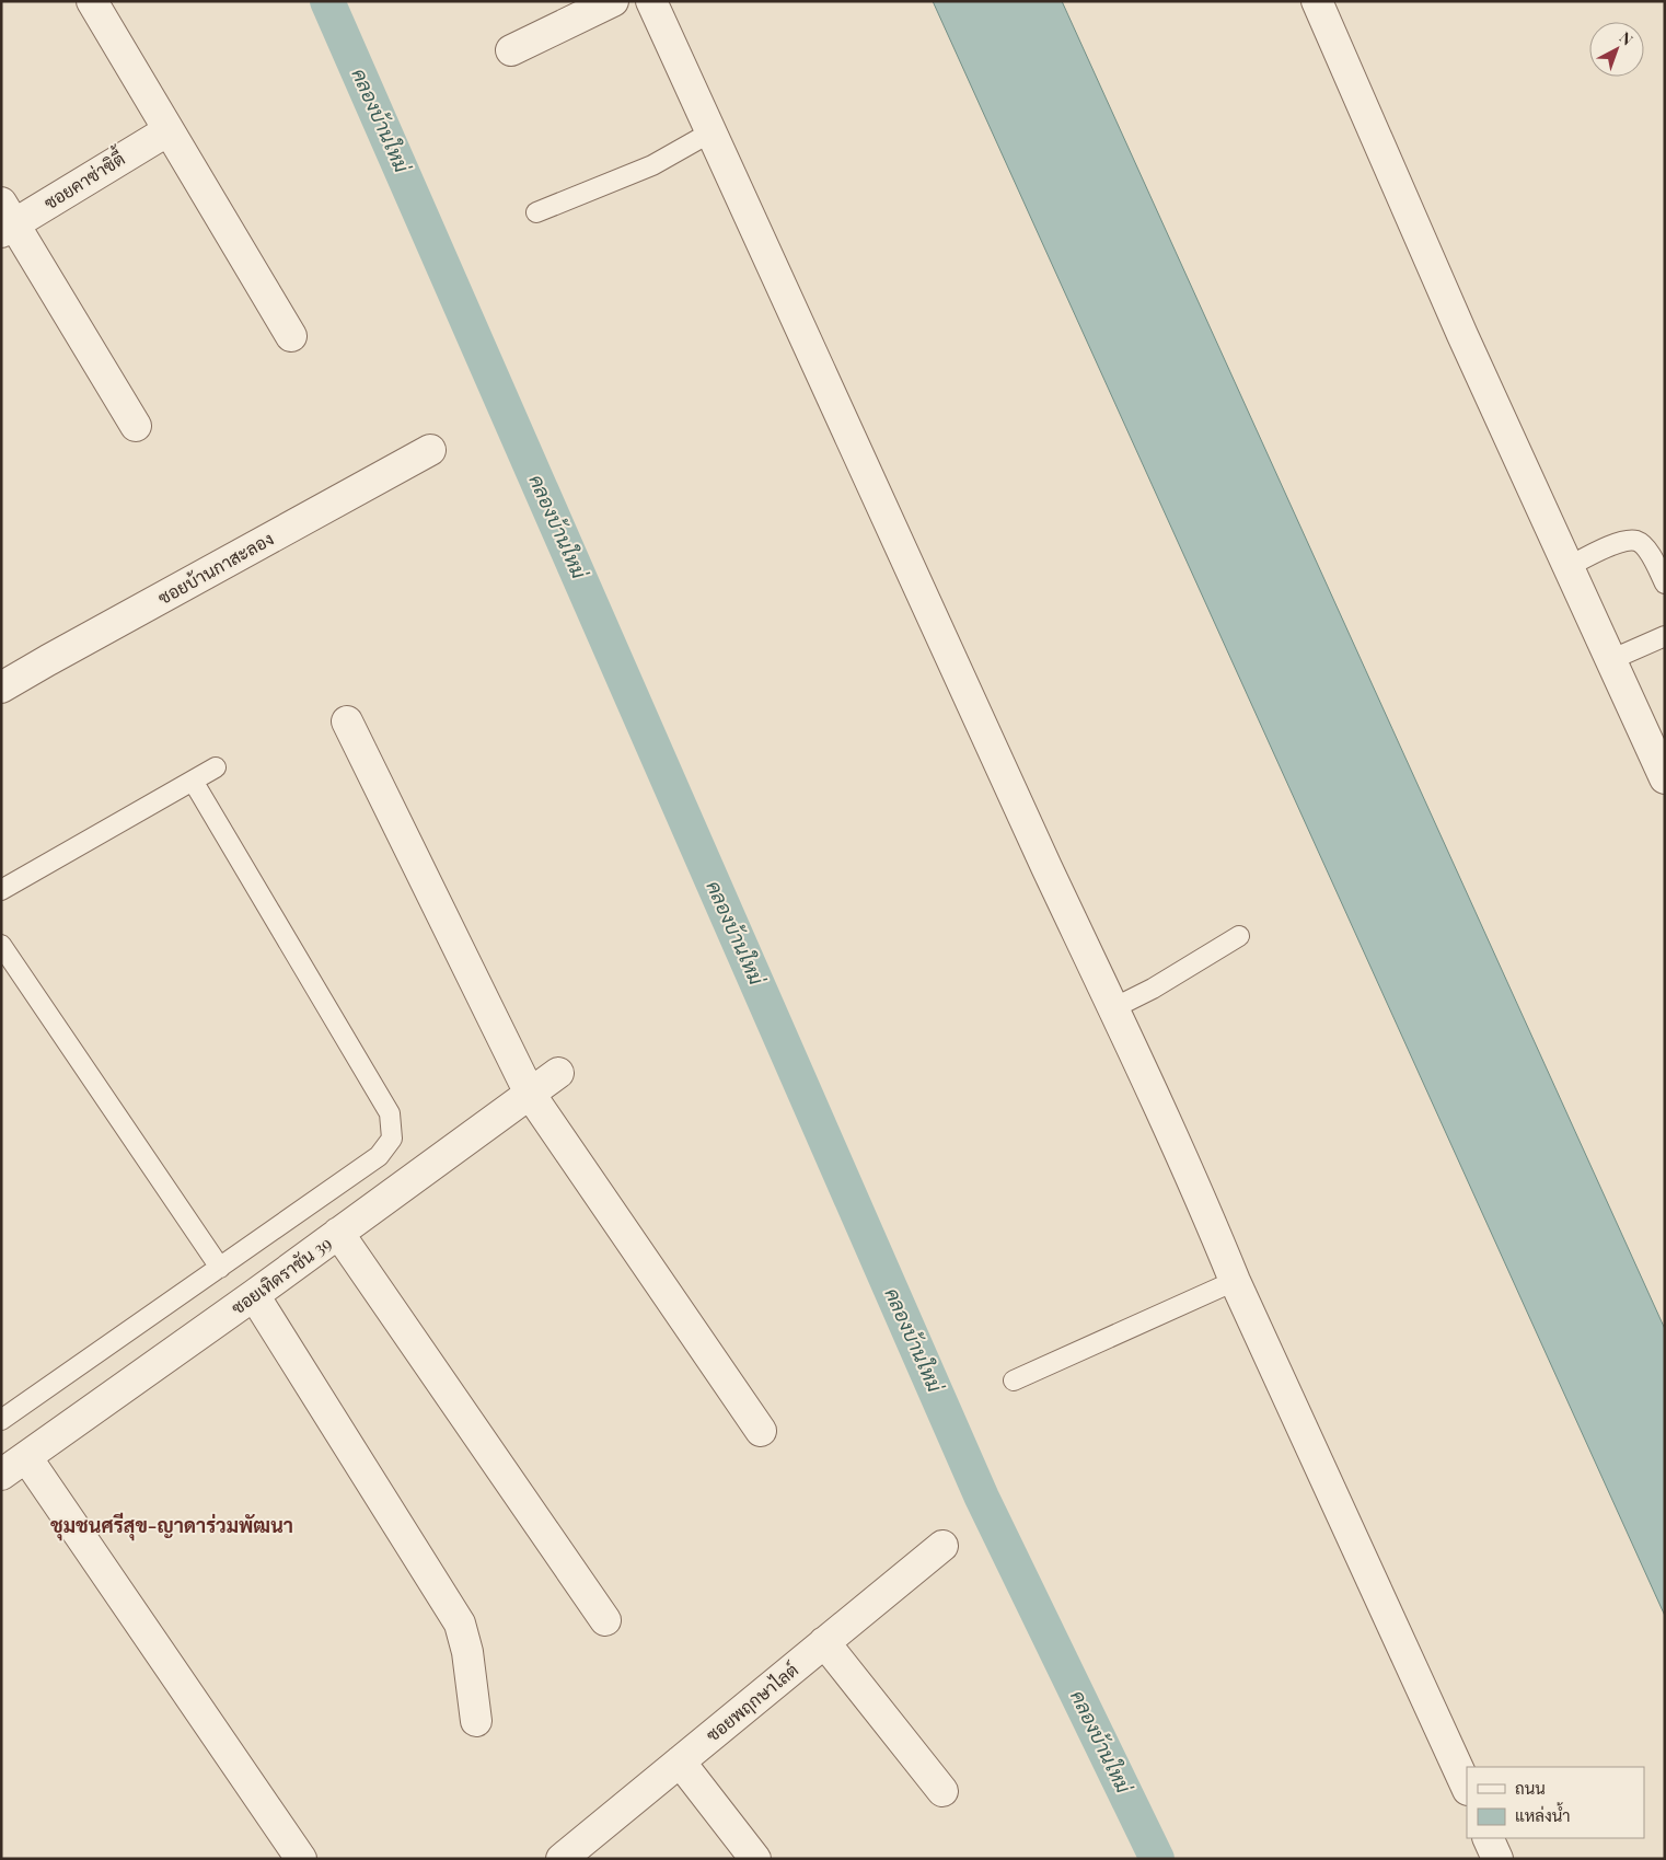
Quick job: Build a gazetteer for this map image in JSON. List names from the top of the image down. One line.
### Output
{"streets":{"street":["ซอยคาซ่าซิตี้","ซอยบ้านกาสะลอง","ซอยเทิดราชัน 39","ซอยพฤกษาไลต์"]},"districts":["ชุมชนศรีสุข-ญาดาร่วมพัฒนา"],"water":["คลองบ้านใหม่"],"legend":["ถนน","แหล่งน้ำ"],"north":"top right"}
